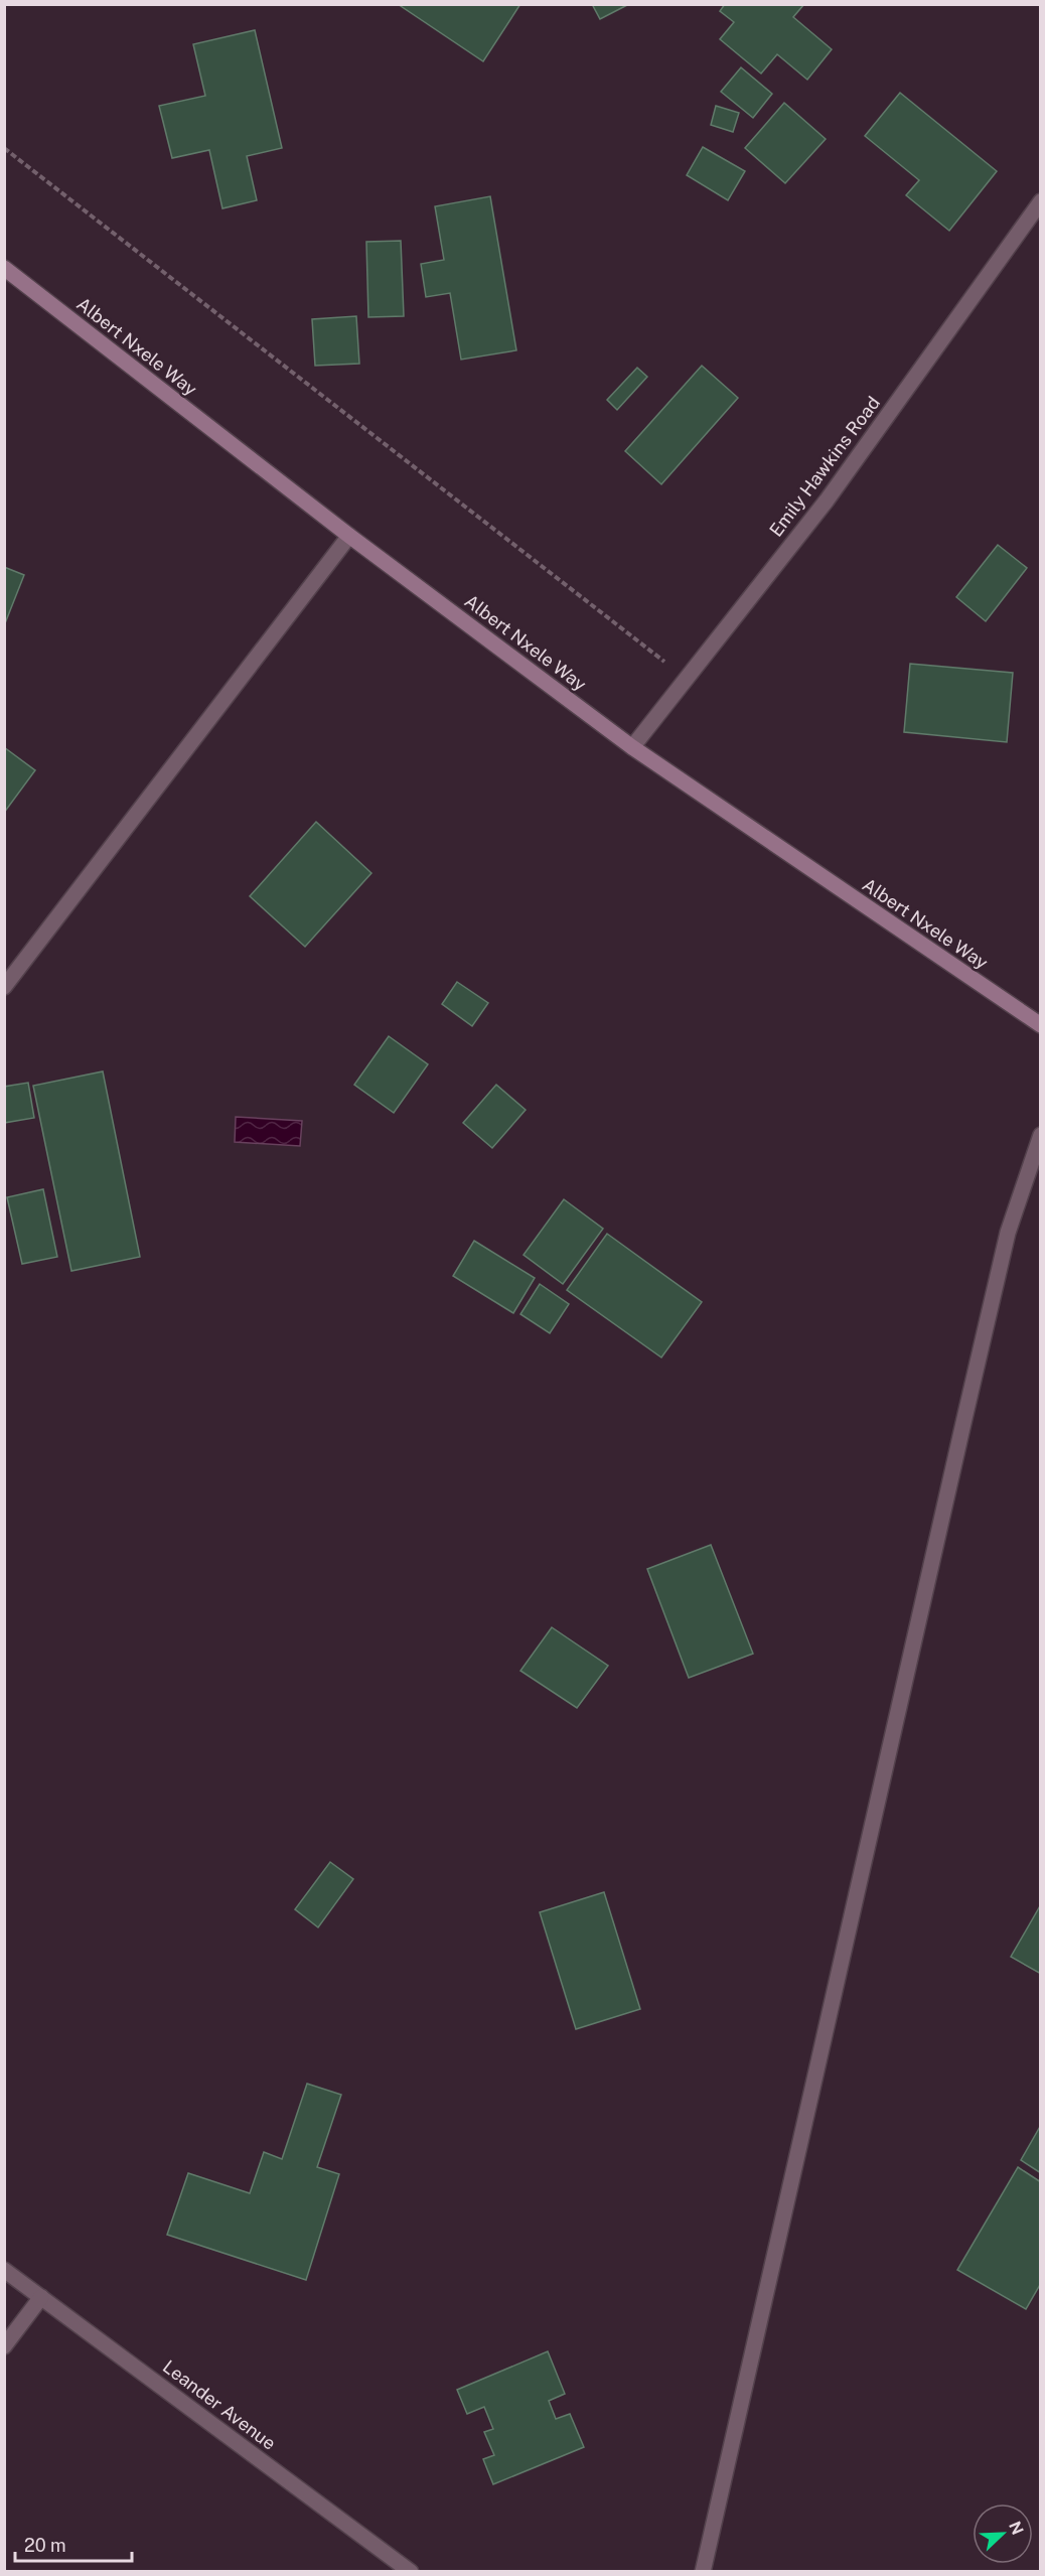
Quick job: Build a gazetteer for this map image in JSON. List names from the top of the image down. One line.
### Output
{"streets":{"main road":["Albert Nxele Way"],"street":["Emily Hawkins Road","Leander Avenue"]},"crossings":[["Albert Nxele Way","Emily Hawkins Road"]],"scale_bar":"20 m","north":"top right"}
